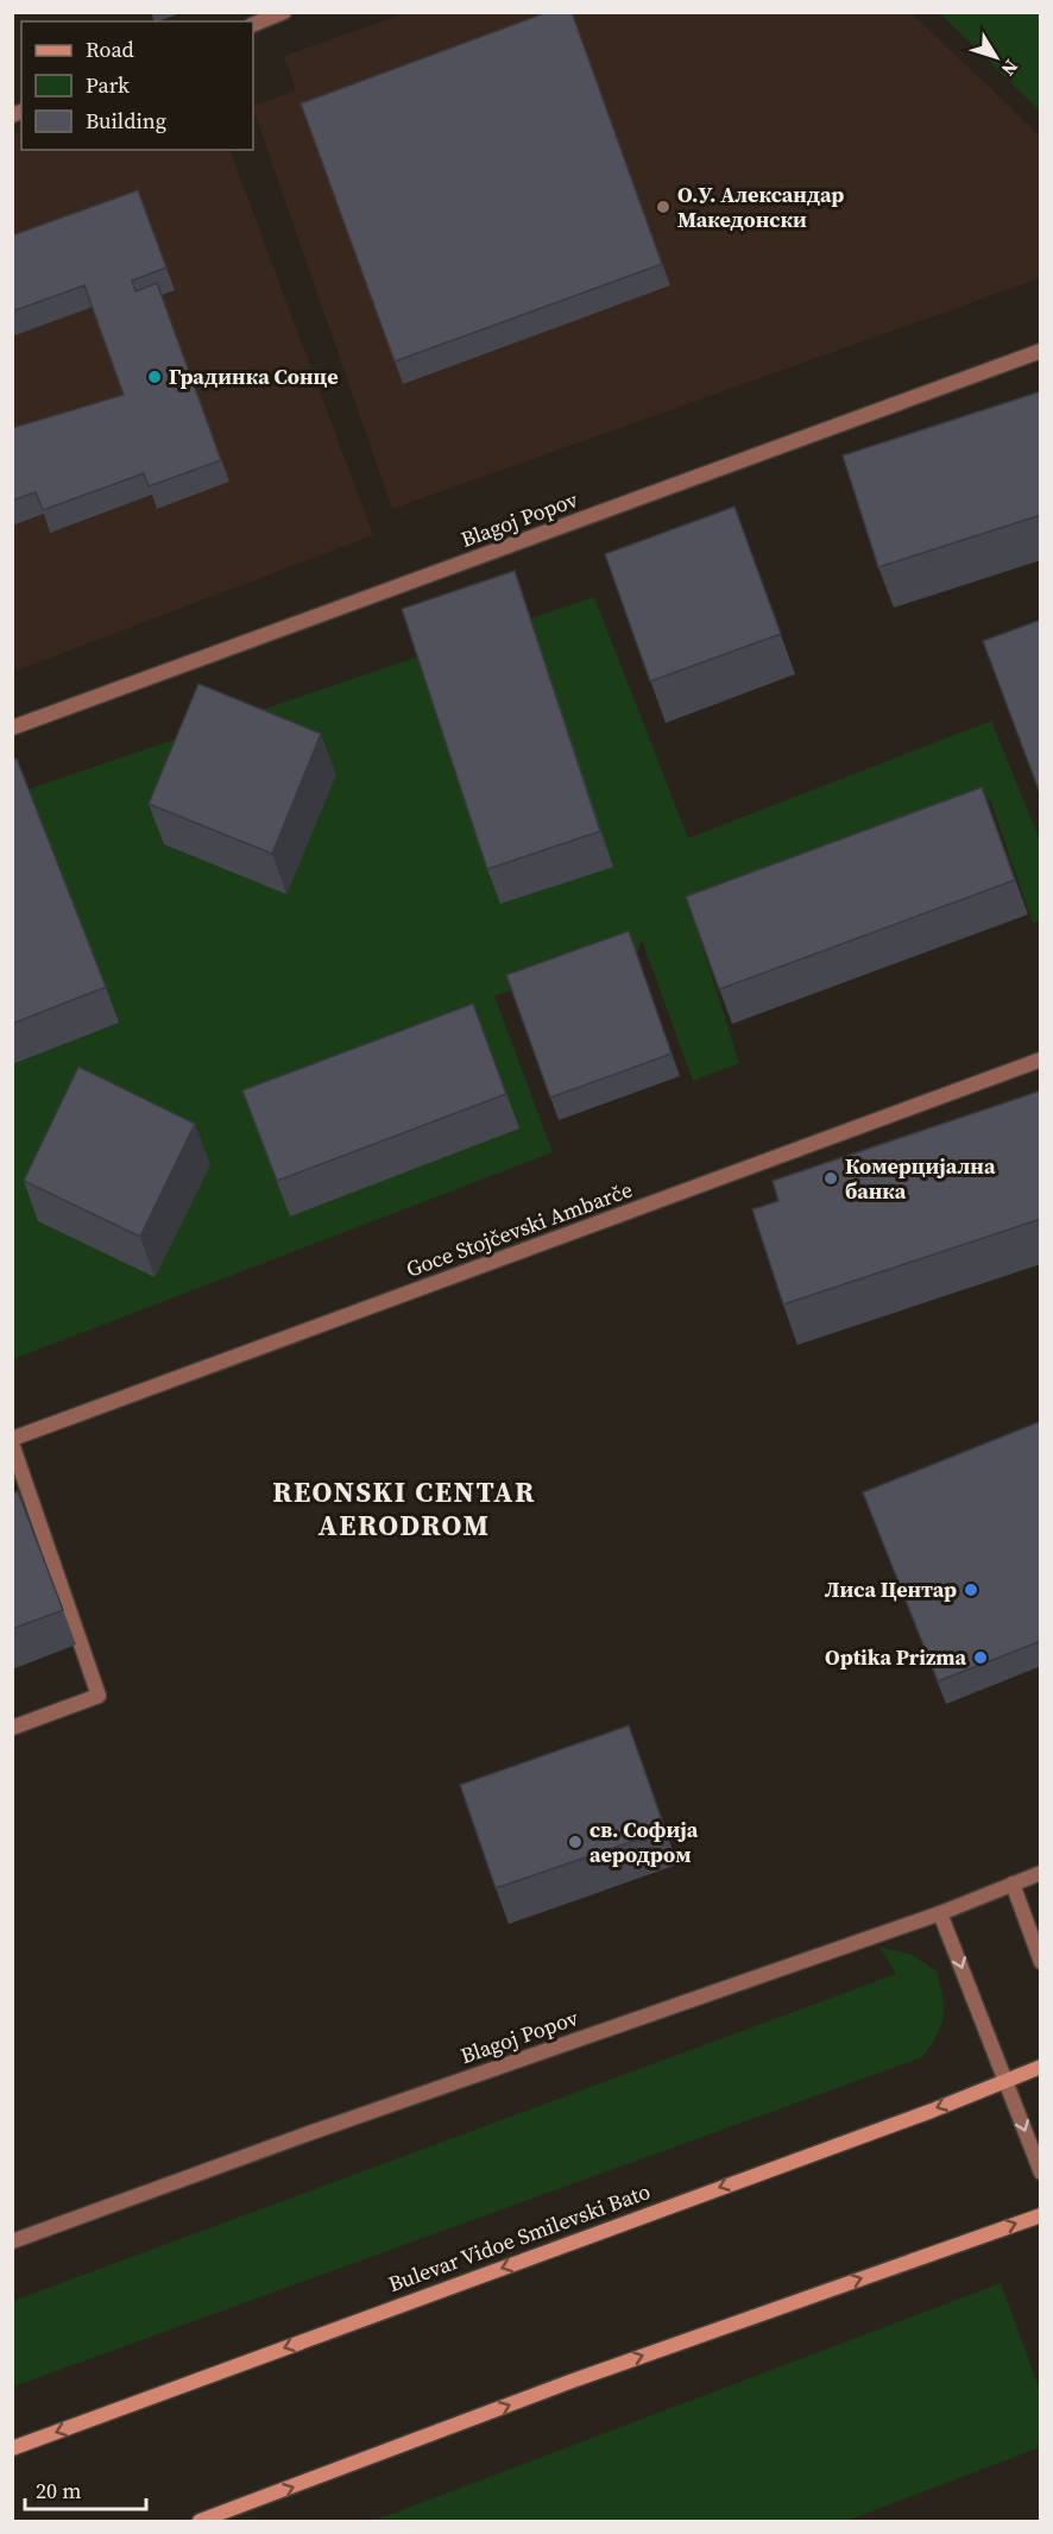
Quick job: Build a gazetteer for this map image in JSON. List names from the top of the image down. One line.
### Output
{"streets":{"street":["Blagoj Popov","Goce Stojčevski Ambarče","Bulevar Vidoe Smilevski Bato"]},"one_way":["Bulevar Vidoe Smilevski Bato"],"districts":["REONSKI CENTAR AERODROM"],"places":["О.У. Александар Македонски","Градинка Сонце","Комерцијална банка","Лиса Центар","Optika Prizma","св. Софија аеродром"],"legend":["Road","Park","Building"],"scale_bar":"20 m","north":"bottom right"}
